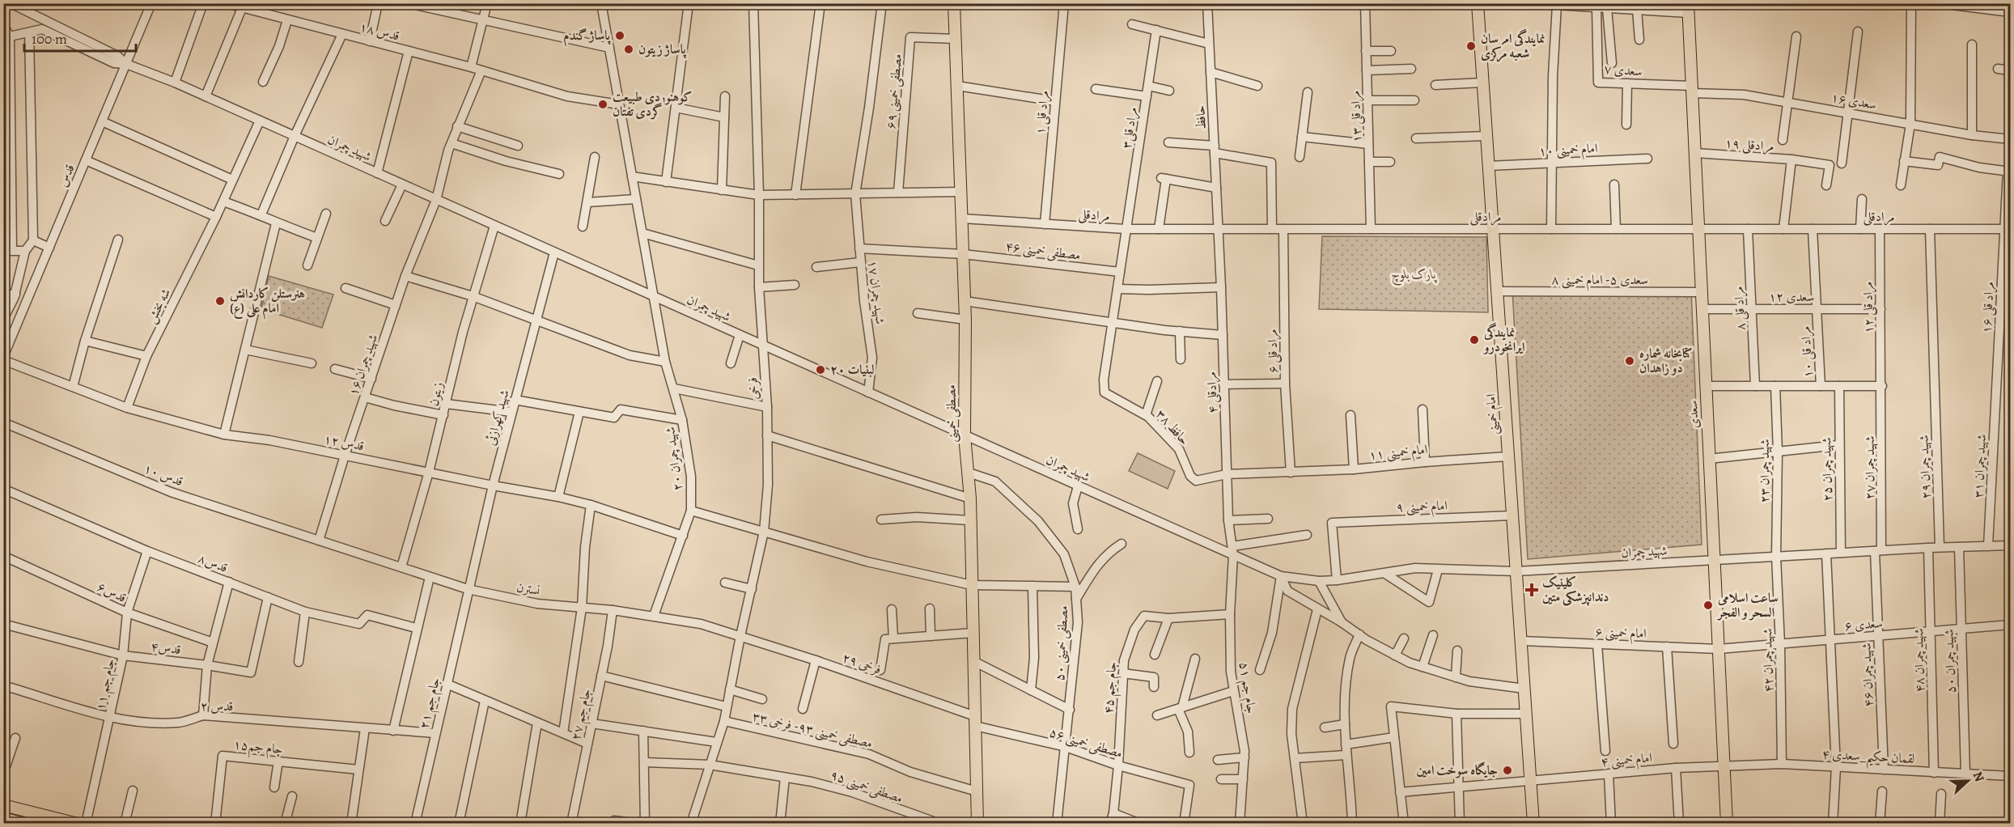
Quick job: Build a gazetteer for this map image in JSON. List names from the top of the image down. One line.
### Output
{"streets":{"main road":["مصطفی خمینی","امام خمینی","سعدی"],"street":["قدس ۱۸","سعدی ۷","مصطفی خمینی ۶۹","سعدی ۱۶","مراد قلی ۱","مراد قلی ۱۳","حافظ","مراد قلی۳","مرادقلی ۱۹","شهید چمران","امام خمینی ۱۰","قدس","مرادقلی","مصطفی خمینی ۴۶","سعدی ۵- امام خمینی ۸","شهید چمران ۱۷","سعدی ۱۲","شه بخش","مراد قلی ۱۲","مراد قلی ۱۶","مراد قلی ۸","مراد قلی ۶","مراد قلی ۱۰","شهید چمران ۱۶","فرخی","مرادقلی ۴","زیتون","شهید کهرازئی","حافظ ۳۸","قدس ۱۲","امام خمینی ۱۱","شهید چمران ۲۰","شهید چمران ۳۱","شهید چمران ۲۹","شهید چمران ۲۷","شهید چمران ۲۵","شهید چمران ۲۳","قدس ۱۰","امام خمینی ۹","قدس۸","نسترن","قدس۶","سعدی ۶","امام خمینی ۶","مصطفی خمینی ۵۰","قدس۴","شهید چمران ۴۲","شهید چمران ۴۸","شهید چمران ۵۰","فرخی ۲۹","شهید چمران ۴۶","جام جم ۱۱","جام جم ۴۵","جام جم ۵۱","جام جم ۲۱","قدس ۲","جام جم ۲۷","مصطفی خمینی ۹۳- فرخی ۳۳","مصطفی خمینی ۵۶","جام جم۱۵","لقمان حکیم_سعدی ۴","امام خمینی ۴","مصطفی خمینی ۹۵"]},"crossings":[["قدس ۱۸","شهید چمران ۱۶"],["قدس ۱۸","شهید چمران ۲۰"],["سعدی ۷","سعدی ۱۶"],["سعدی ۷","سعدی"],["مصطفی خمینی ۶۹","مصطفی خمینی"],["سعدی ۱۶","سعدی"],["مراد قلی ۱","مرادقلی"],["مراد قلی ۱۳","مرادقلی"],["حافظ","مرادقلی"],["حافظ","مرادقلی ۴"],["مراد قلی۳","مرادقلی"],["مراد قلی۳","مصطفی خمینی ۴۶"],["مراد قلی۳","حافظ ۳۸"],["مرادقلی ۱۹","مرادقلی"],["مرادقلی ۱۹","سعدی"],["شهید چمران","قدس"],["شهید چمران","شهید چمران ۱۷"],["شهید چمران","شه بخش"],["شهید چمران","شهید چمران ۱۶"],["شهید چمران","فرخی"],["شهید چمران","مرادقلی ۴"],["شهید چمران","زیتون"],["شهید چمران","مصطفی خمینی"],["شهید چمران","امام خمینی"],["شهید چمران","سعدی"],["شهید چمران","شهید کهرازئی"],["شهید چمران","شهید چمران ۲۰"],["شهید چمران","شهید چمران ۳۱"],["شهید چمران","شهید چمران ۲۹"],["شهید چمران","شهید چمران ۲۷"],["شهید چمران","شهید چمران ۲۵"],["شهید چمران","شهید چمران ۲۳"],["شهید چمران","امام خمینی ۹"],["شهید چمران","شهید چمران ۴۲"],["شهید چمران","شهید چمران ۴۸"],["شهید چمران","شهید چمران ۵۰"],["شهید چمران","شهید چمران ۴۶"],["شهید چمران","جام جم ۵۱"],["امام خمینی ۱۰","امام خمینی"],["قدس","قدس ۱۲"],["مرادقلی","مراد قلی ۱۲"],["مرادقلی","مراد قلی ۱۶"],["مرادقلی","مراد قلی ۸"],["مرادقلی","مراد قلی ۶"],["مرادقلی","مراد قلی ۱۰"],["مرادقلی","مرادقلی ۴"],["مرادقلی","مصطفی خمینی"],["مرادقلی","امام خمینی"],["مرادقلی","سعدی"],["مرادقلی","شهید چمران ۲۹"],["مصطفی خمینی ۴۶","شهید چمران ۱۷"],["مصطفی خمینی ۴۶","مصطفی خمینی"],["سعدی ۵- امام خمینی ۸","امام خمینی"],["سعدی ۵- امام خمینی ۸","سعدی"],["سعدی ۱۲","مراد قلی ۱۲"],["سعدی ۱۲","مراد قلی ۸"],["سعدی ۱۲","مراد قلی ۱۰"],["سعدی ۱۲","سعدی"],["شه بخش","قدس ۱۲"],["مراد قلی ۱۲","شهید چمران ۲۷"],["مراد قلی ۱۶","شهید چمران ۳۱"],["مراد قلی ۶","امام خمینی ۱۱"],["شهید چمران ۱۶","قدس ۱۲"],["شهید چمران ۱۶","قدس ۱۰"],["شهید چمران ۱۶","نسترن"],["فرخی","نسترن"],["فرخی","فرخی ۲۹"],["فرخی","مصطفی خمینی ۹۳- فرخی ۳۳"],["فرخی","مصطفی خمینی ۹۵"],["مرادقلی ۴","حافظ ۳۸"],["مرادقلی ۴","امام خمینی ۱۱"],["مرادقلی ۴","جام جم ۵۱"],["زیتون","قدس ۱۲"],["زیتون","نسترن"],["مصطفی خمینی","مصطفی خمینی ۵۰"],["مصطفی خمینی","فرخی ۲۹"],["مصطفی خمینی","مصطفی خمینی ۹۳- فرخی ۳۳"],["مصطفی خمینی","مصطفی خمینی ۵۶"],["امام خمینی","امام خمینی ۱۱"],["امام خمینی","امام خمینی ۹"],["امام خمینی","امام خمینی ۶"],["امام خمینی","امام خمینی ۴"],["سعدی","سعدی ۶"],["سعدی","امام خمینی ۶"],["سعدی","لقمان حکیم_سعدی ۴"],["سعدی","امام خمینی ۴"],["شهید کهرازئی","قدس ۱۲"],["شهید کهرازئی","نسترن"],["شهید کهرازئی","جام جم ۲۱"],["حافظ ۳۸","امام خمینی ۱۱"],["قدس ۱۲","شهید چمران ۲۰"],["شهید چمران ۲۰","نسترن"],["شهید چمران ۲۷","شهید چمران ۴۶"],["شهید چمران ۲۳","شهید چمران ۴۲"],["قدس ۱۰","نسترن"],["قدس۸","قدس۴"],["قدس۸","جام جم ۱۱"],["نسترن","فرخی ۲۹"],["نسترن","جام جم ۲۱"],["نسترن","جام جم ۲۷"],["قدس۶","جام جم ۱۱"],["سعدی ۶","امام خمینی ۶"],["سعدی ۶","شهید چمران ۴۲"],["سعدی ۶","شهید چمران ۴۸"],["سعدی ۶","شهید چمران ۵۰"],["سعدی ۶","شهید چمران ۴۶"],["مصطفی خمینی ۵۰","مصطفی خمینی ۵۶"],["قدس۴","جام جم ۱۱"],["شهید چمران ۴۲","لقمان حکیم_سعدی ۴"],["شهید چمران ۴۸","لقمان حکیم_سعدی ۴"],["شهید چمران ۵۰","لقمان حکیم_سعدی ۴"],["فرخی ۲۹","مصطفی خمینی ۵۶"],["شهید چمران ۴۶","لقمان حکیم_سعدی ۴"],["جام جم ۱۱","قدس ۲"],["جام جم ۴۵","جام جم ۵۱"],["جام جم ۴۵","مصطفی خمینی ۵۶"],["جام جم ۲۱","قدس ۲"],["لقمان حکیم_سعدی ۴","امام خمینی ۴"]],"parks":["پارک بلوچ"],"places":{"other":["پاساژ گندم","نمایندگی امرسان شعبه مرکزی","پاساژ زیتون","کوهنوردی طبیعت گردی تفتان","هنرستلن کاردانش امام علی (ع)","نمایندگی ایرانخودرو","کتابخانه شماره دو زاهدان","لبنیات ۲۰","ساعت اسلامی السحر و الفجر","جایگاه سوخت امین"],"health":["کلینیک دندانپزشکی متین"]},"scale_bar":"100 m","north":"right"}
